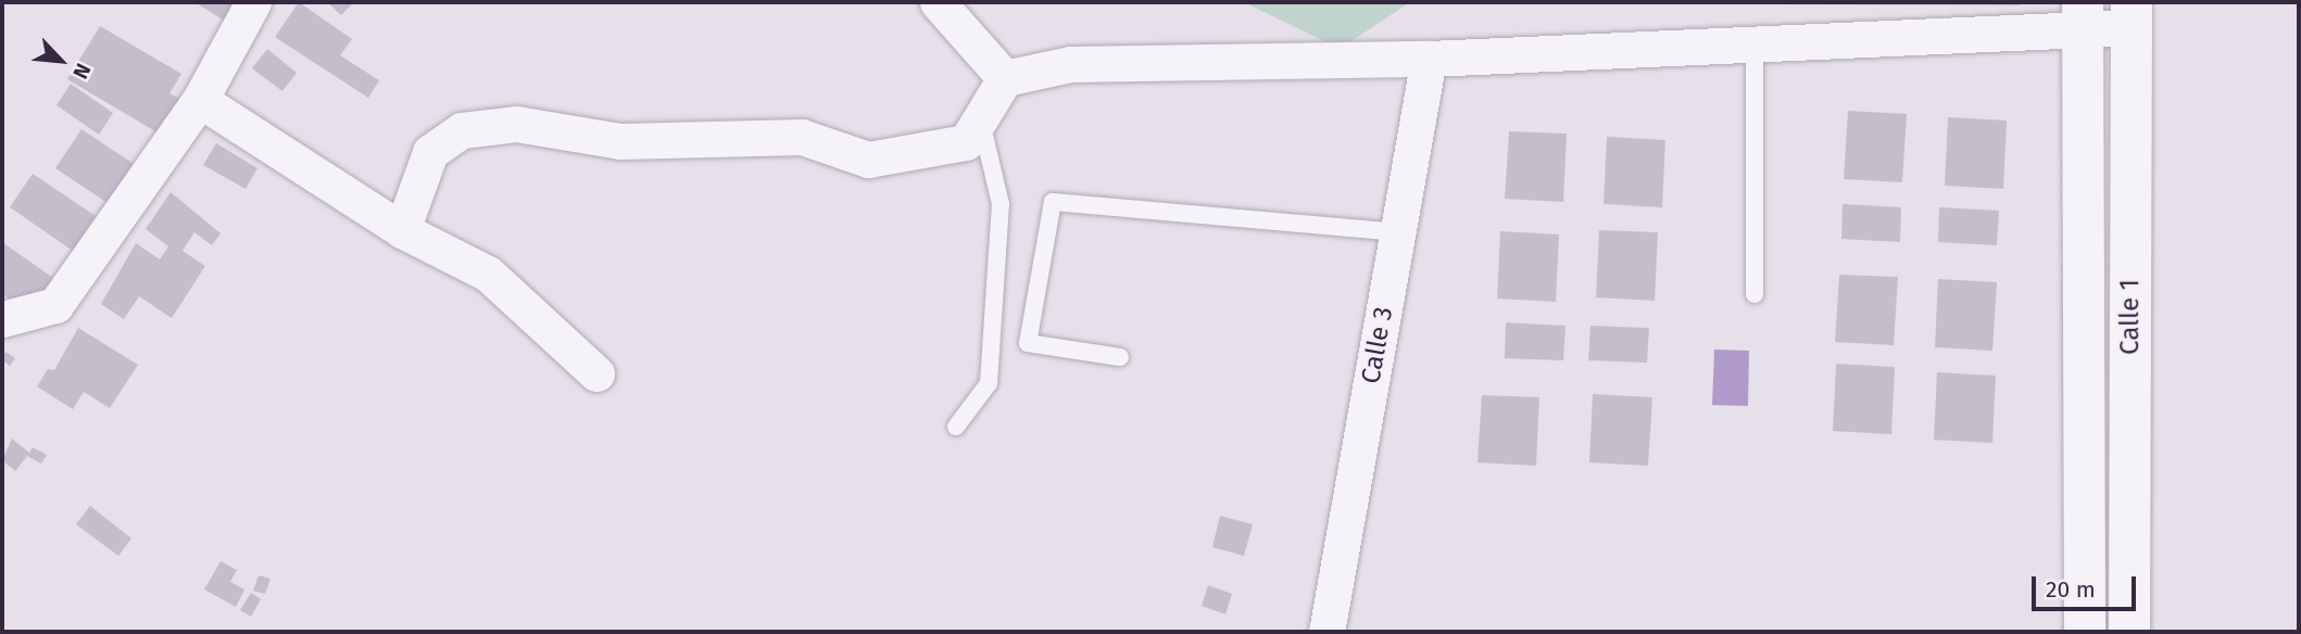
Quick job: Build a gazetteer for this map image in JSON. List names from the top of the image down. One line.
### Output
{"streets":{"street":["Calle 1","Calle 3"]},"scale_bar":"20 m","north":"bottom right"}
